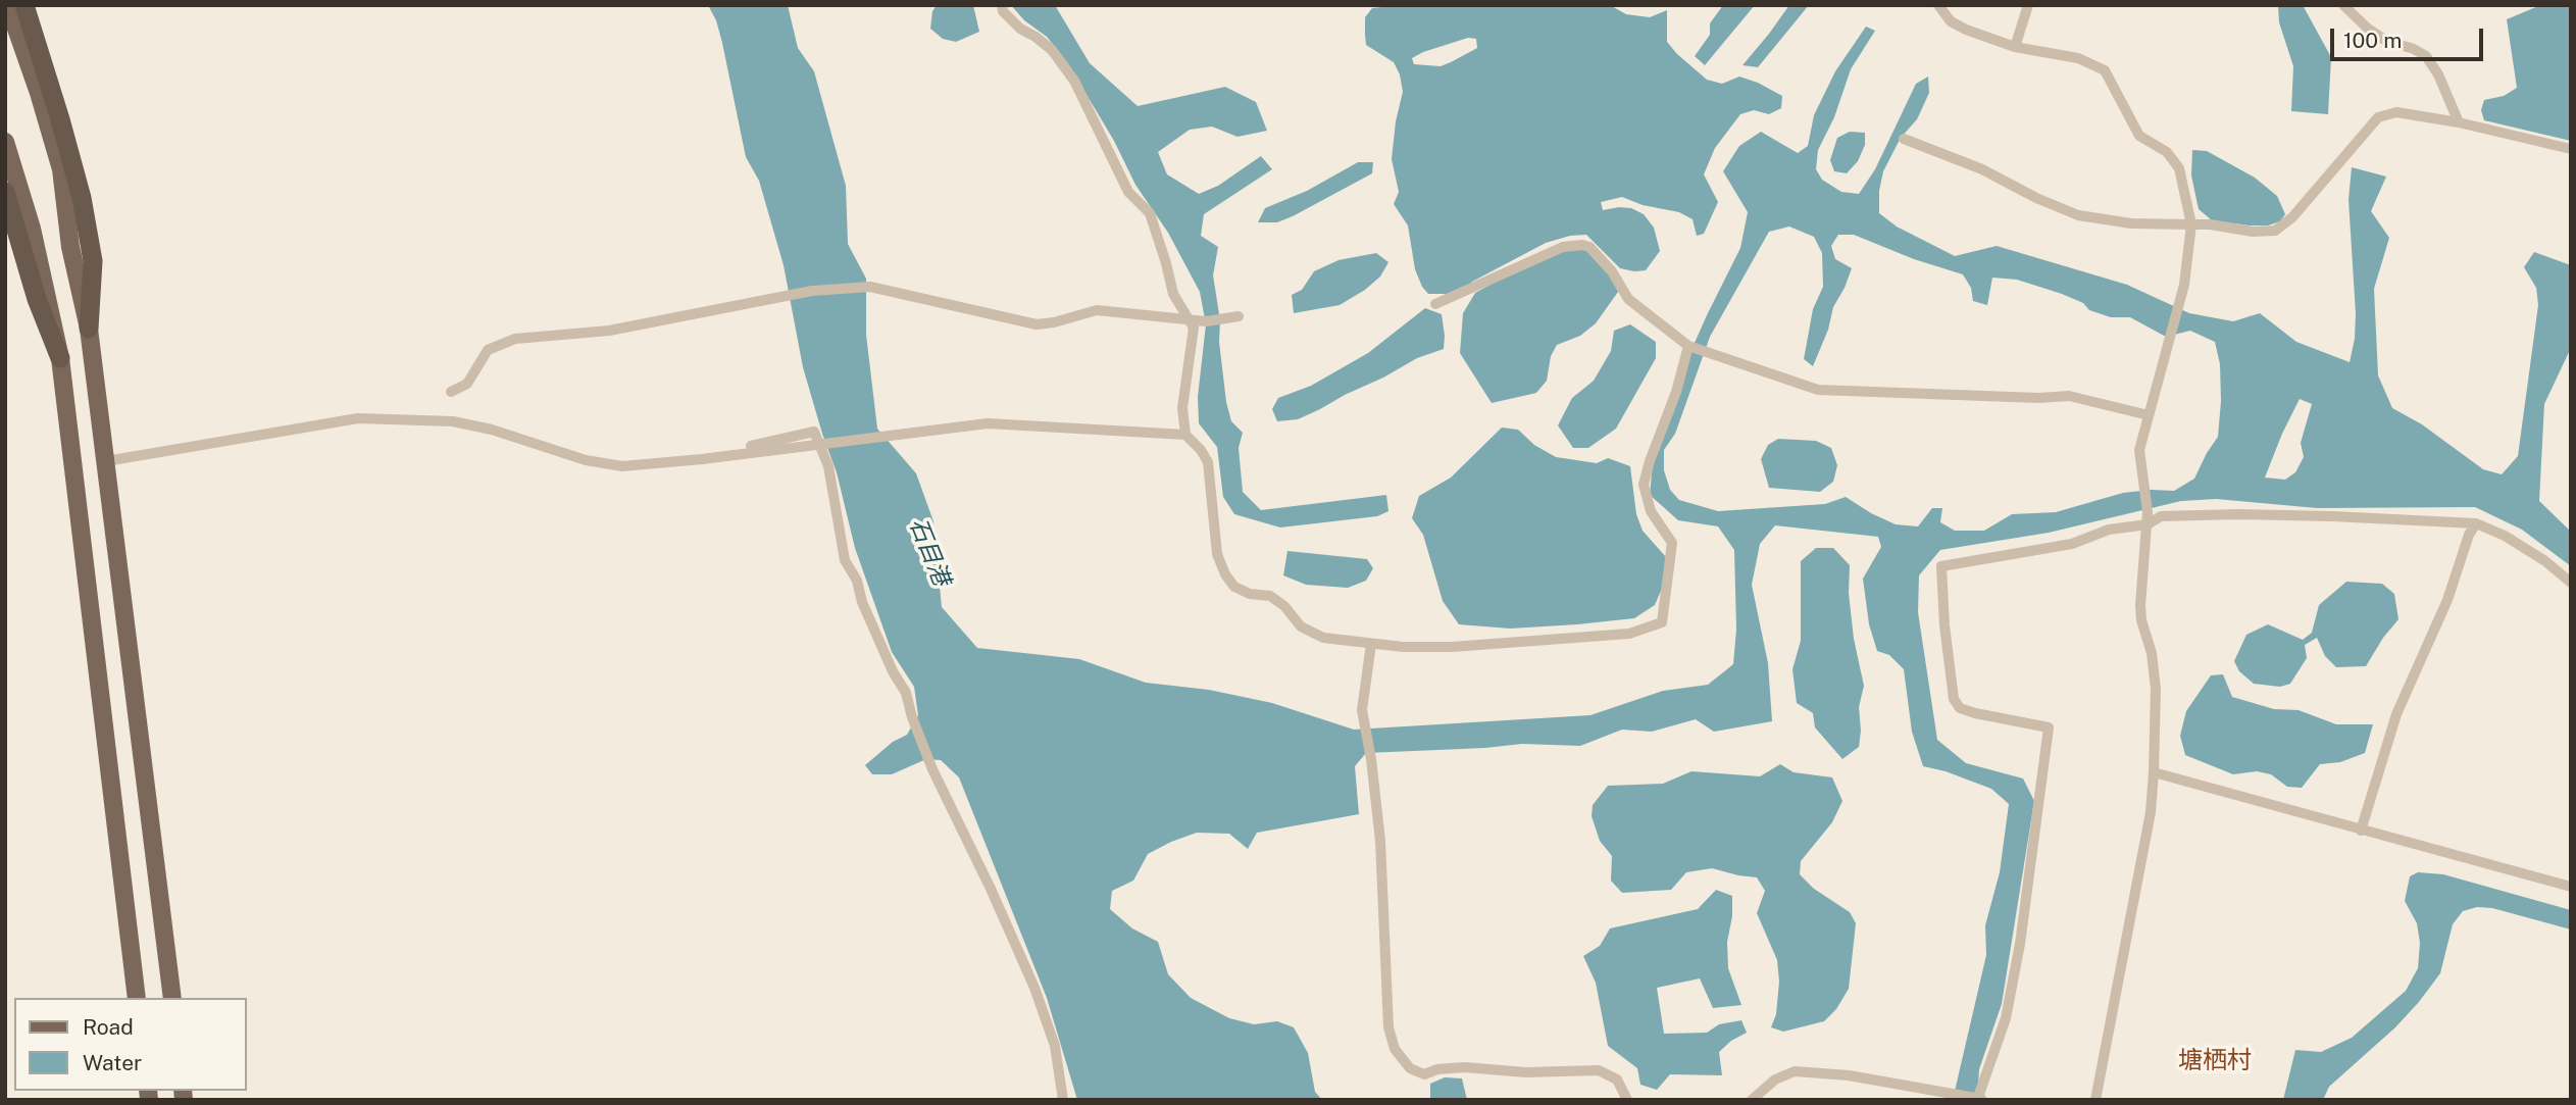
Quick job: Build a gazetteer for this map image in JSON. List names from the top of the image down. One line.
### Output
{"districts":["塘栖村"],"water":["石目港"],"legend":["Road","Water"],"scale_bar":"100 m"}
